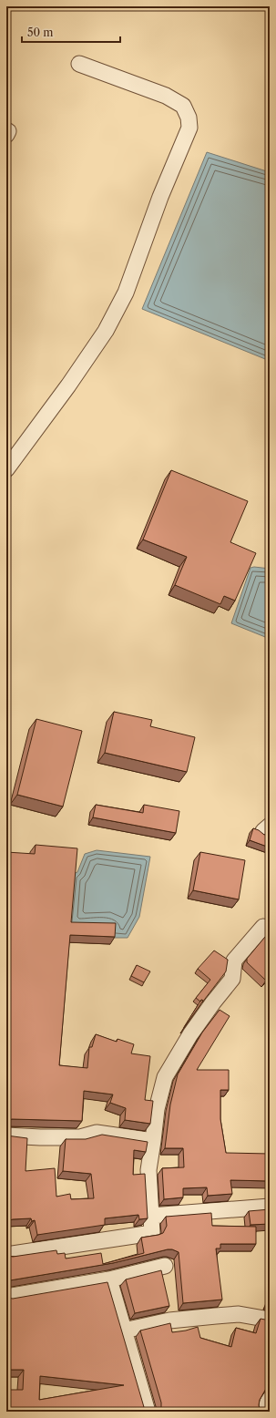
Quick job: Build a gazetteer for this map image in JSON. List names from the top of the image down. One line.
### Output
{"scale_bar":"50 m"}
